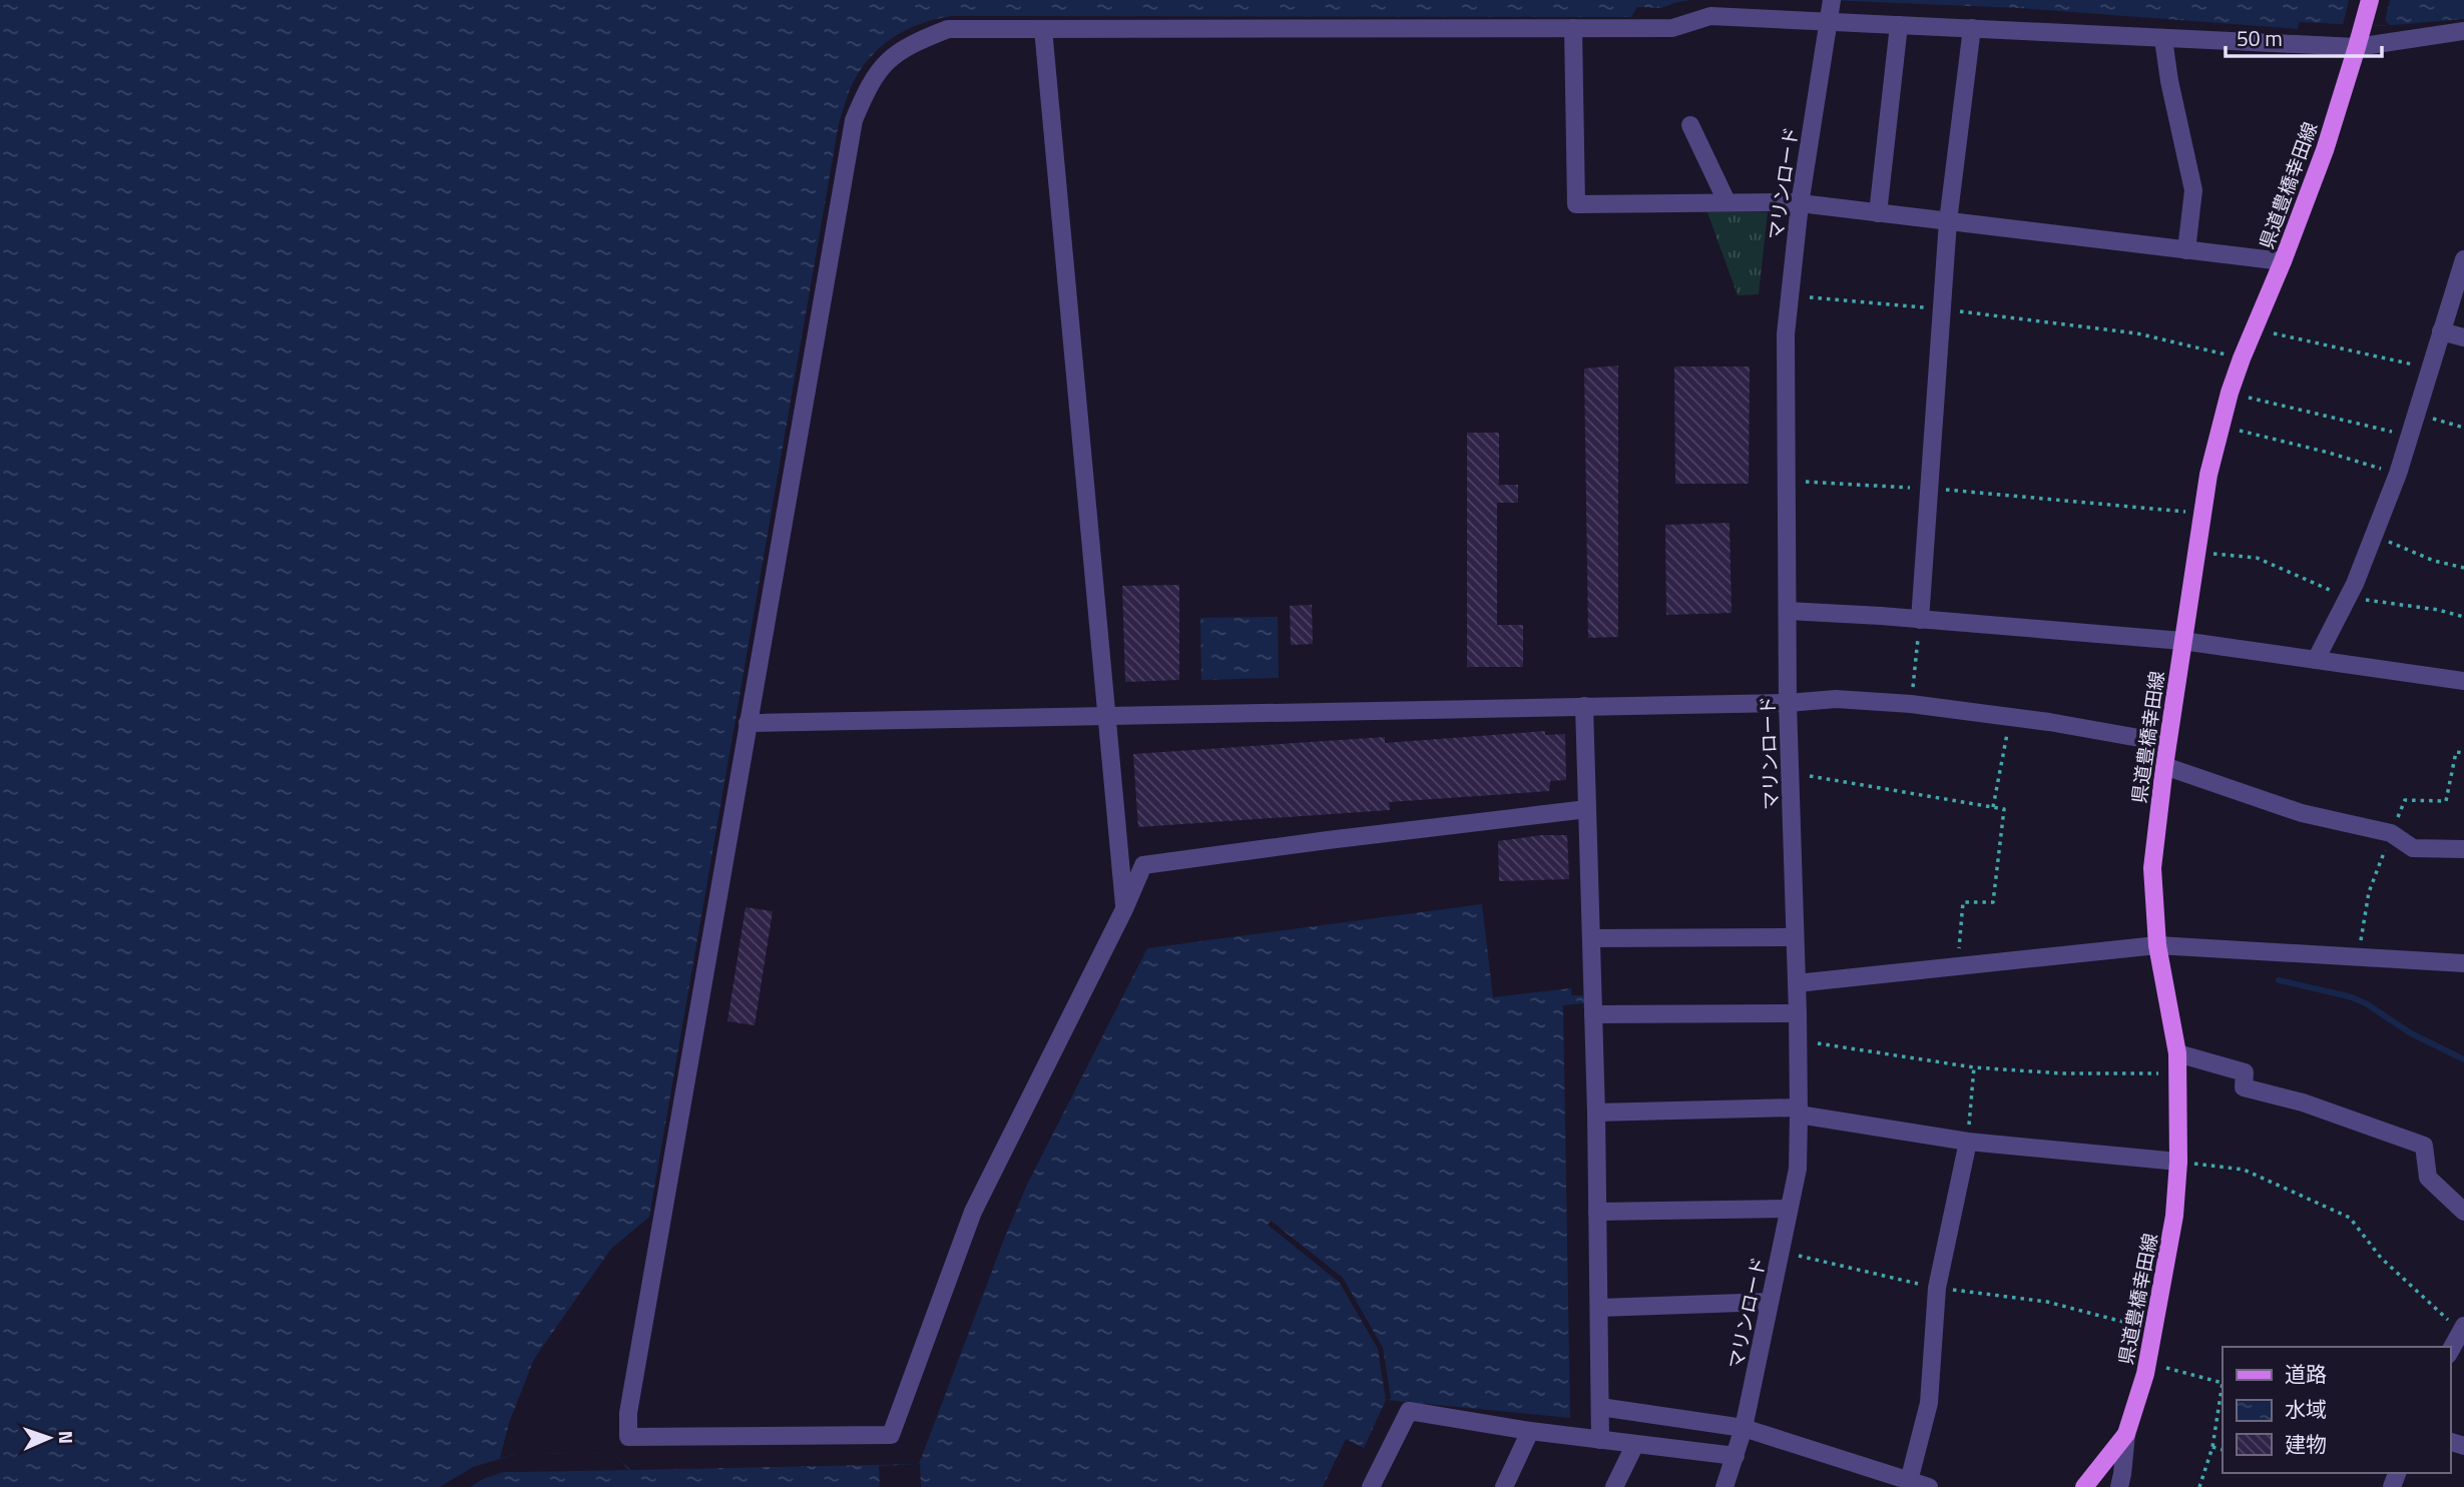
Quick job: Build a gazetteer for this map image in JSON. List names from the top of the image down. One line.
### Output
{"streets":{"main road":["県道豊橋幸田線"],"street":["マリンロード"]},"legend":["道路","水域","建物"],"scale_bar":"50 m","north":"right"}
